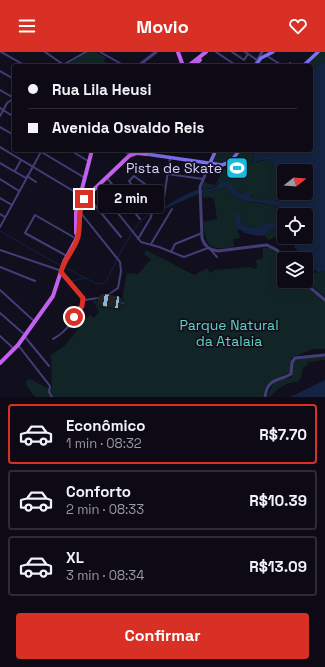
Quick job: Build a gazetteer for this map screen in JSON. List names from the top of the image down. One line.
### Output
{"parks":["Parque Natural da Atalaia"],"places":{"sports":["Pista de Skate"]},"north":"right","page":{"header":"Movio","banner":["Rua Lila Heusi","Avenida Osvaldo Reis"],"bubble":"2 min","list":[{"name":"Econômico","note":"1 min · 08:32","value":"R$7.70"},{"name":"Conforto","note":"2 min · 08:33","value":"R$10.39"},{"name":"XL","note":"3 min · 08:34","value":"R$13.09"}],"buttons":"Confirmar"}}
